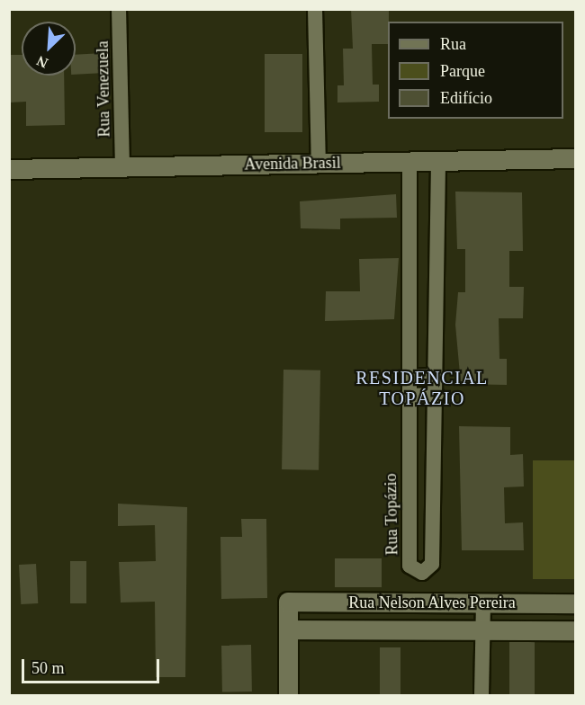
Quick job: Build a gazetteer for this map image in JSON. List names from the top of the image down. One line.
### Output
{"streets":{"street":["Rua Venezuela","Avenida Brasil","Rua Topázio","Rua Nelson Alves Pereira"]},"crossings":[["Rua Venezuela","Avenida Brasil"],["Avenida Brasil","Rua Topázio"]],"districts":["RESIDENCIAL TOPÁZIO"],"legend":["Rua","Parque","Edifício"],"scale_bar":"50 m","north":"bottom left"}
